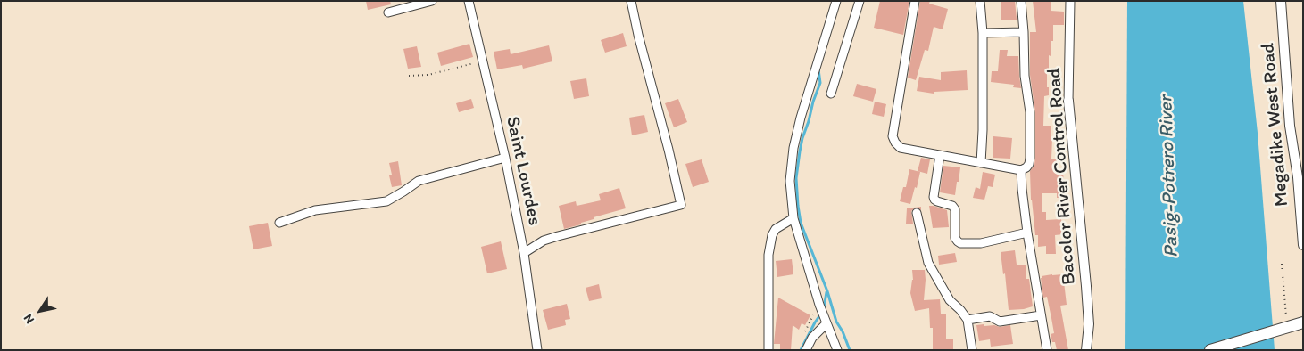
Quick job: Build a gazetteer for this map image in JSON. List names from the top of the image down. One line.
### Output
{"streets":{"street":["Megadike West Road","Saint Lourdes","Bacolor River Control Road"]},"water":["Pasig-Potrero River"],"north":"bottom left"}
